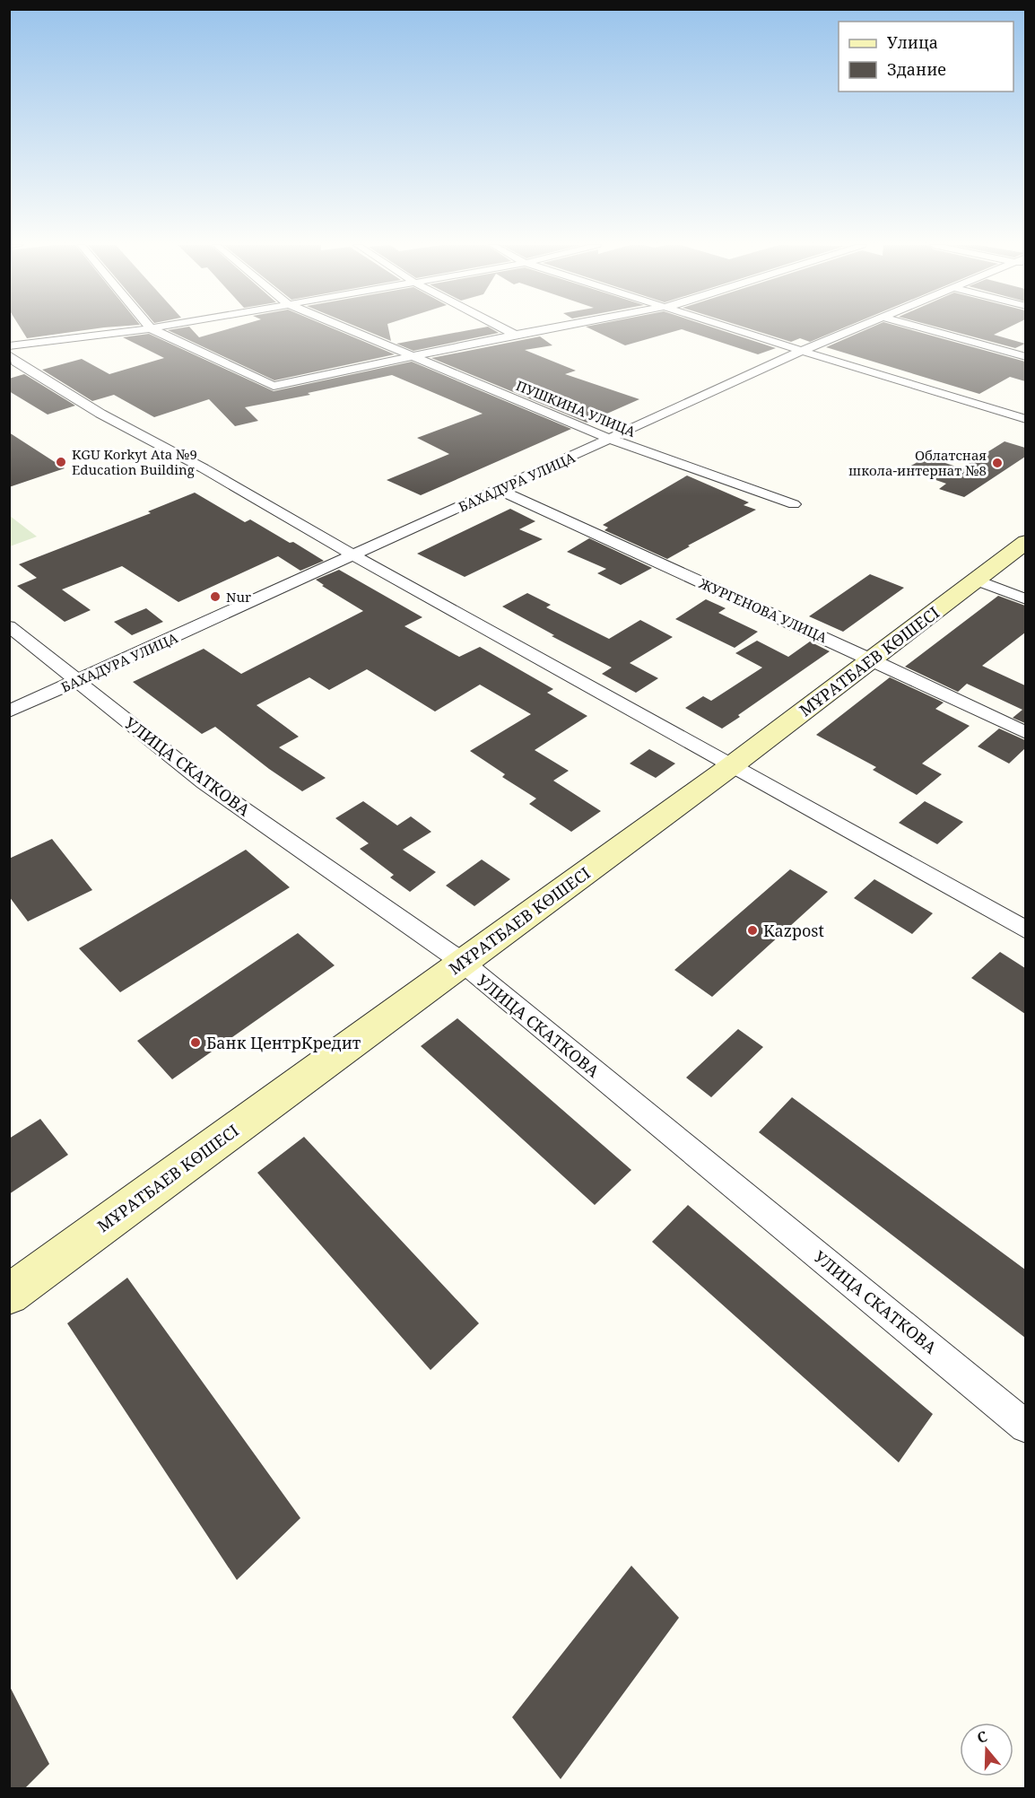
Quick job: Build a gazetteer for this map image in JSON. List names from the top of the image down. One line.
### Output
{"streets":{"street":["ПУШКИНА УЛИЦА","БАХАДУРА УЛИЦА","ЖУРГЕНОВА УЛИЦА","МҰРАТБАЕВ КӨШЕСІ","УЛИЦА СКАТКОВА"]},"crossings":[["ПУШКИНА УЛИЦА","БАХАДУРА УЛИЦА"],["БАХАДУРА УЛИЦА","ЖУРГЕНОВА УЛИЦА"],["БАХАДУРА УЛИЦА","УЛИЦА СКАТКОВА"],["ЖУРГЕНОВА УЛИЦА","МҰРАТБАЕВ КӨШЕСІ"],["МҰРАТБАЕВ КӨШЕСІ","УЛИЦА СКАТКОВА"]],"places":["KGU Korkyt Ata №9 Education Building","Облатсная школа-интернат №8","Nur","Kazpost","Банк ЦентрКредит"],"legend":["Улица","Здание"],"north":"top"}
